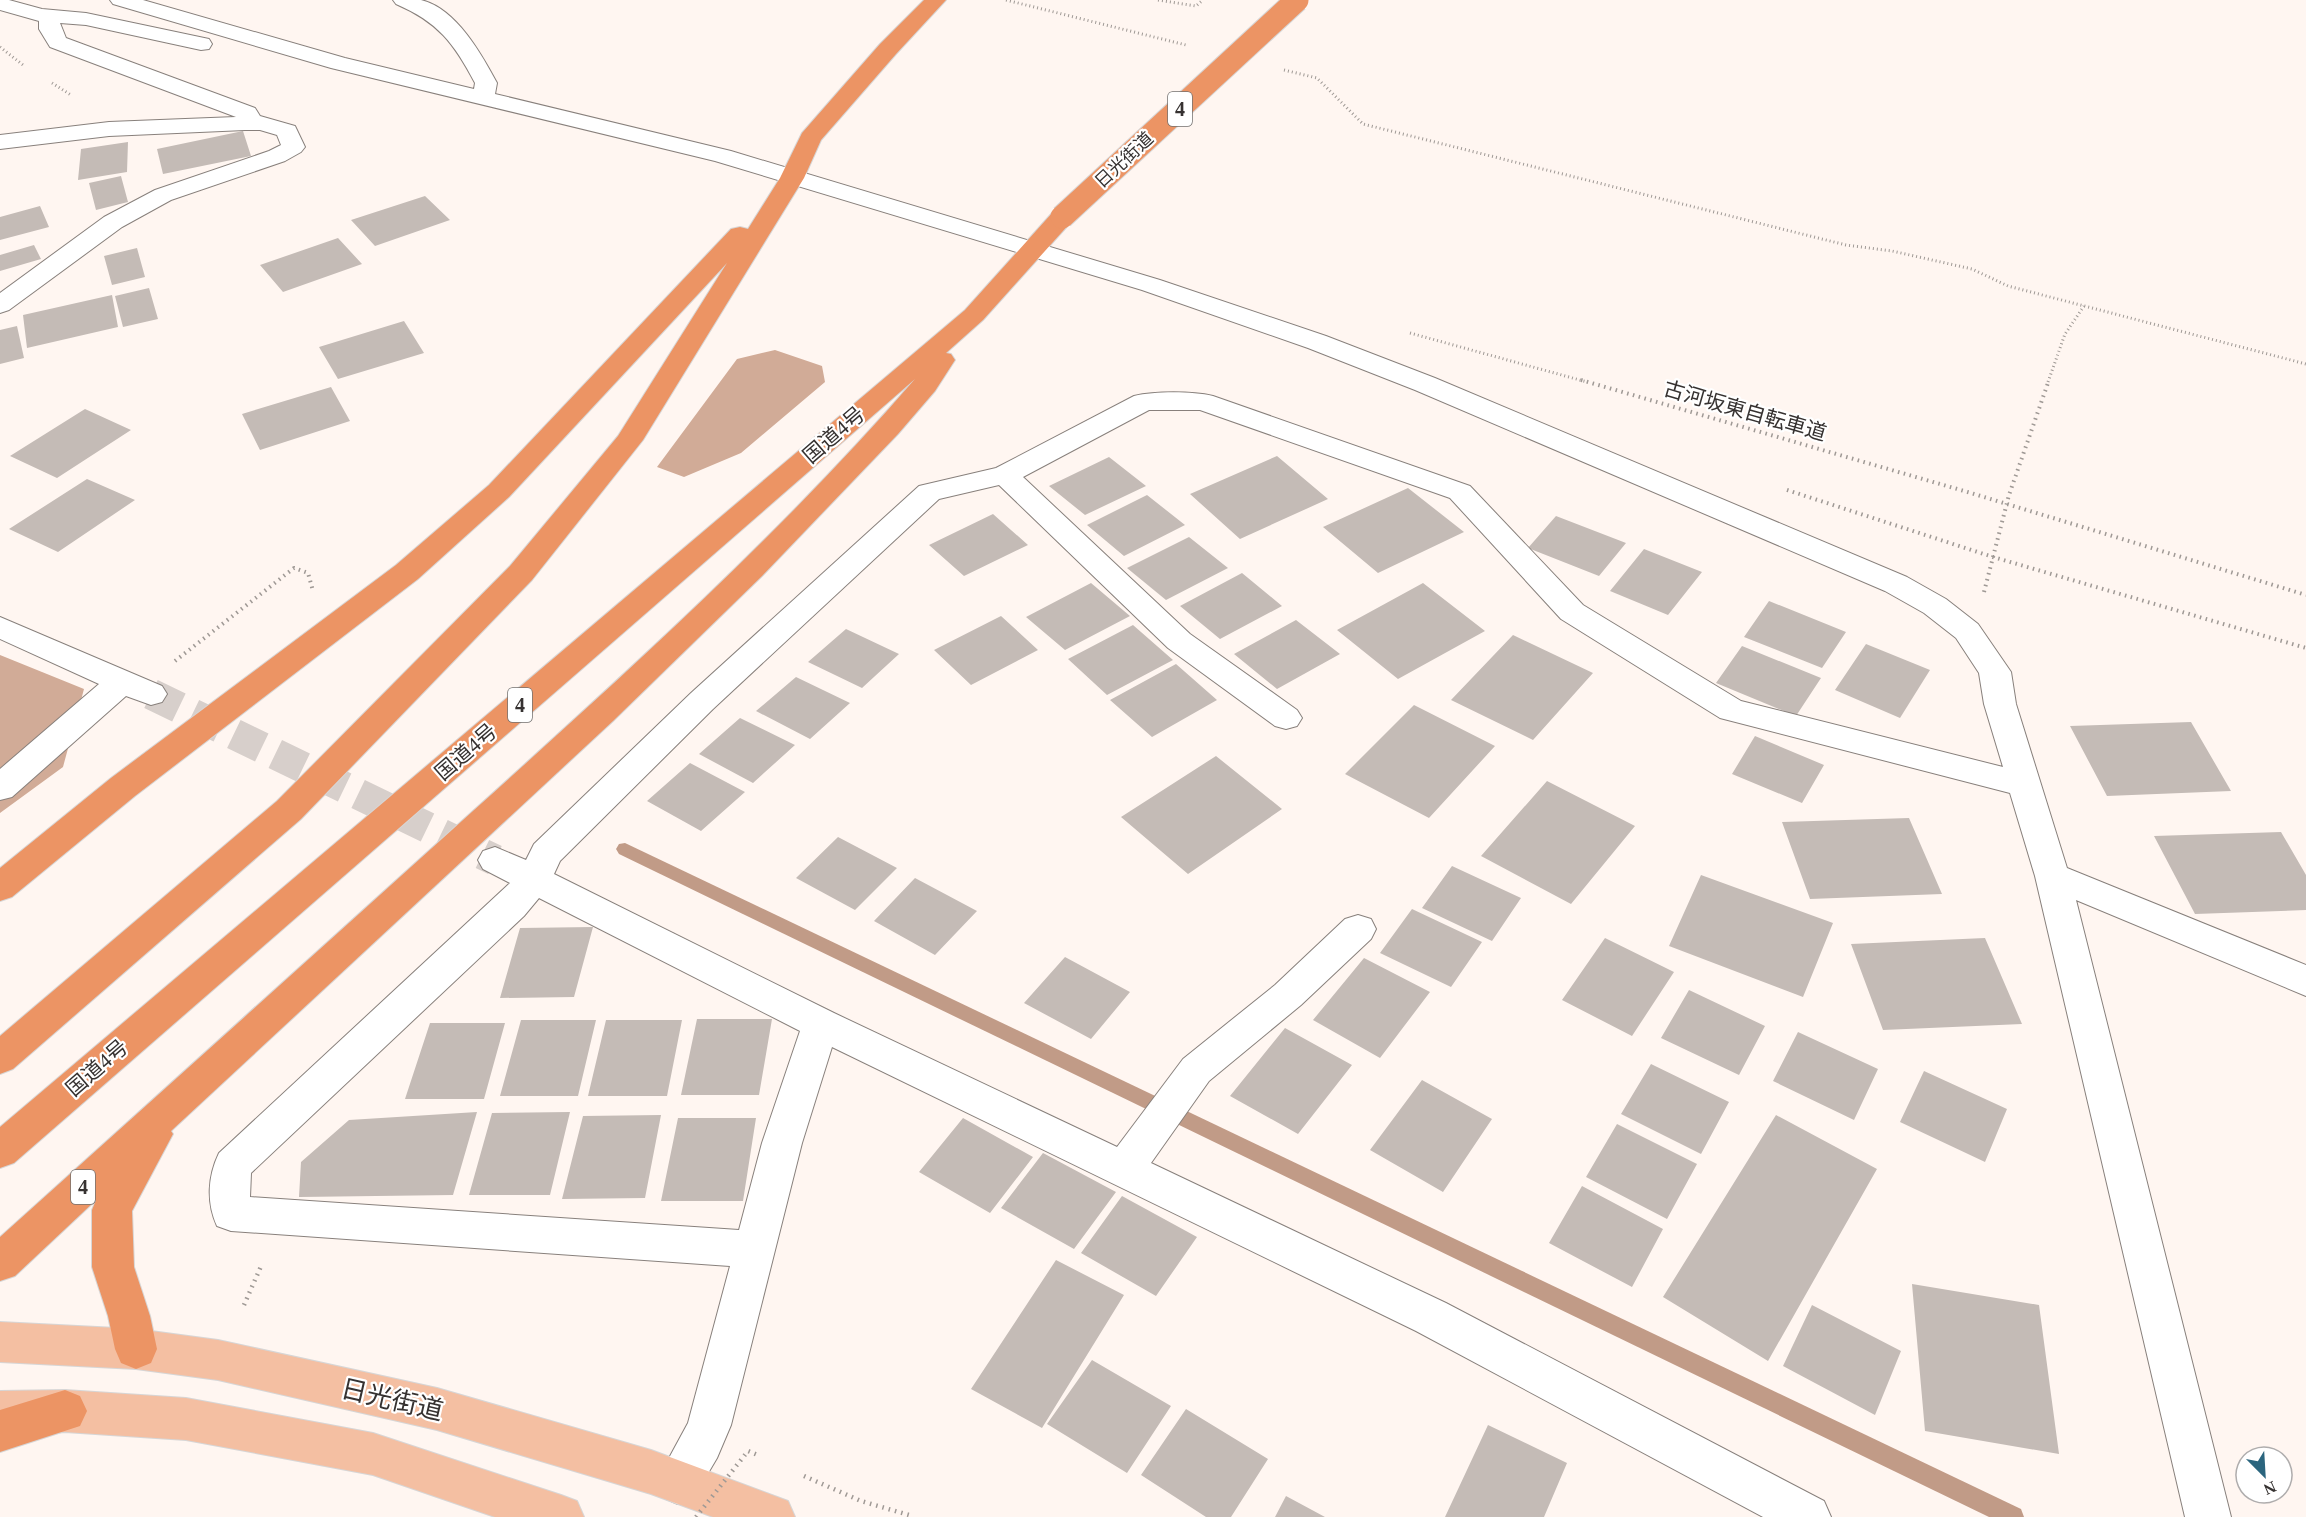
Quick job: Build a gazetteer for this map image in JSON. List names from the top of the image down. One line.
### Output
{"streets":{"highway":["4","日光街道","国道4号"],"path":["古河坂東自転車道"]},"crossings":[["4","国道4号"],["日光街道","国道4号"]],"north":"bottom right"}
